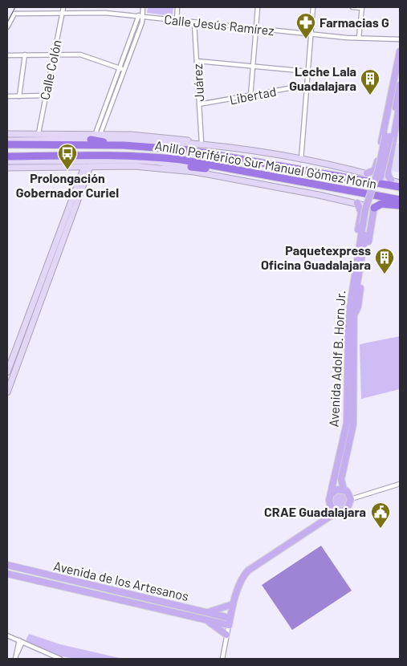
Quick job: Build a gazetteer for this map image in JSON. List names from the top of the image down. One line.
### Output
{"streets":{"highway":["Anillo Periférico Sur Manuel Gómez Morín"],"main road":["Avenida Adolf B. Horn Jr.","Avenida de los Artesanos"],"street":["Calle Jesús Ramírez","Calle Colón","Juárez","Libertad"]},"crossings":[["Calle Jesús Ramírez","Calle Colón"],["Calle Jesús Ramírez","Juárez"],["Juárez","Libertad"]],"places":{"pharmacy":["Farmacias G"],"building":["Leche Lala Guadalajara","Paquetexpress Oficina Guadalajara"],"bus stop":["Prolongación Gobernador Curiel"],"public building":["CRAE Guadalajara"]}}
